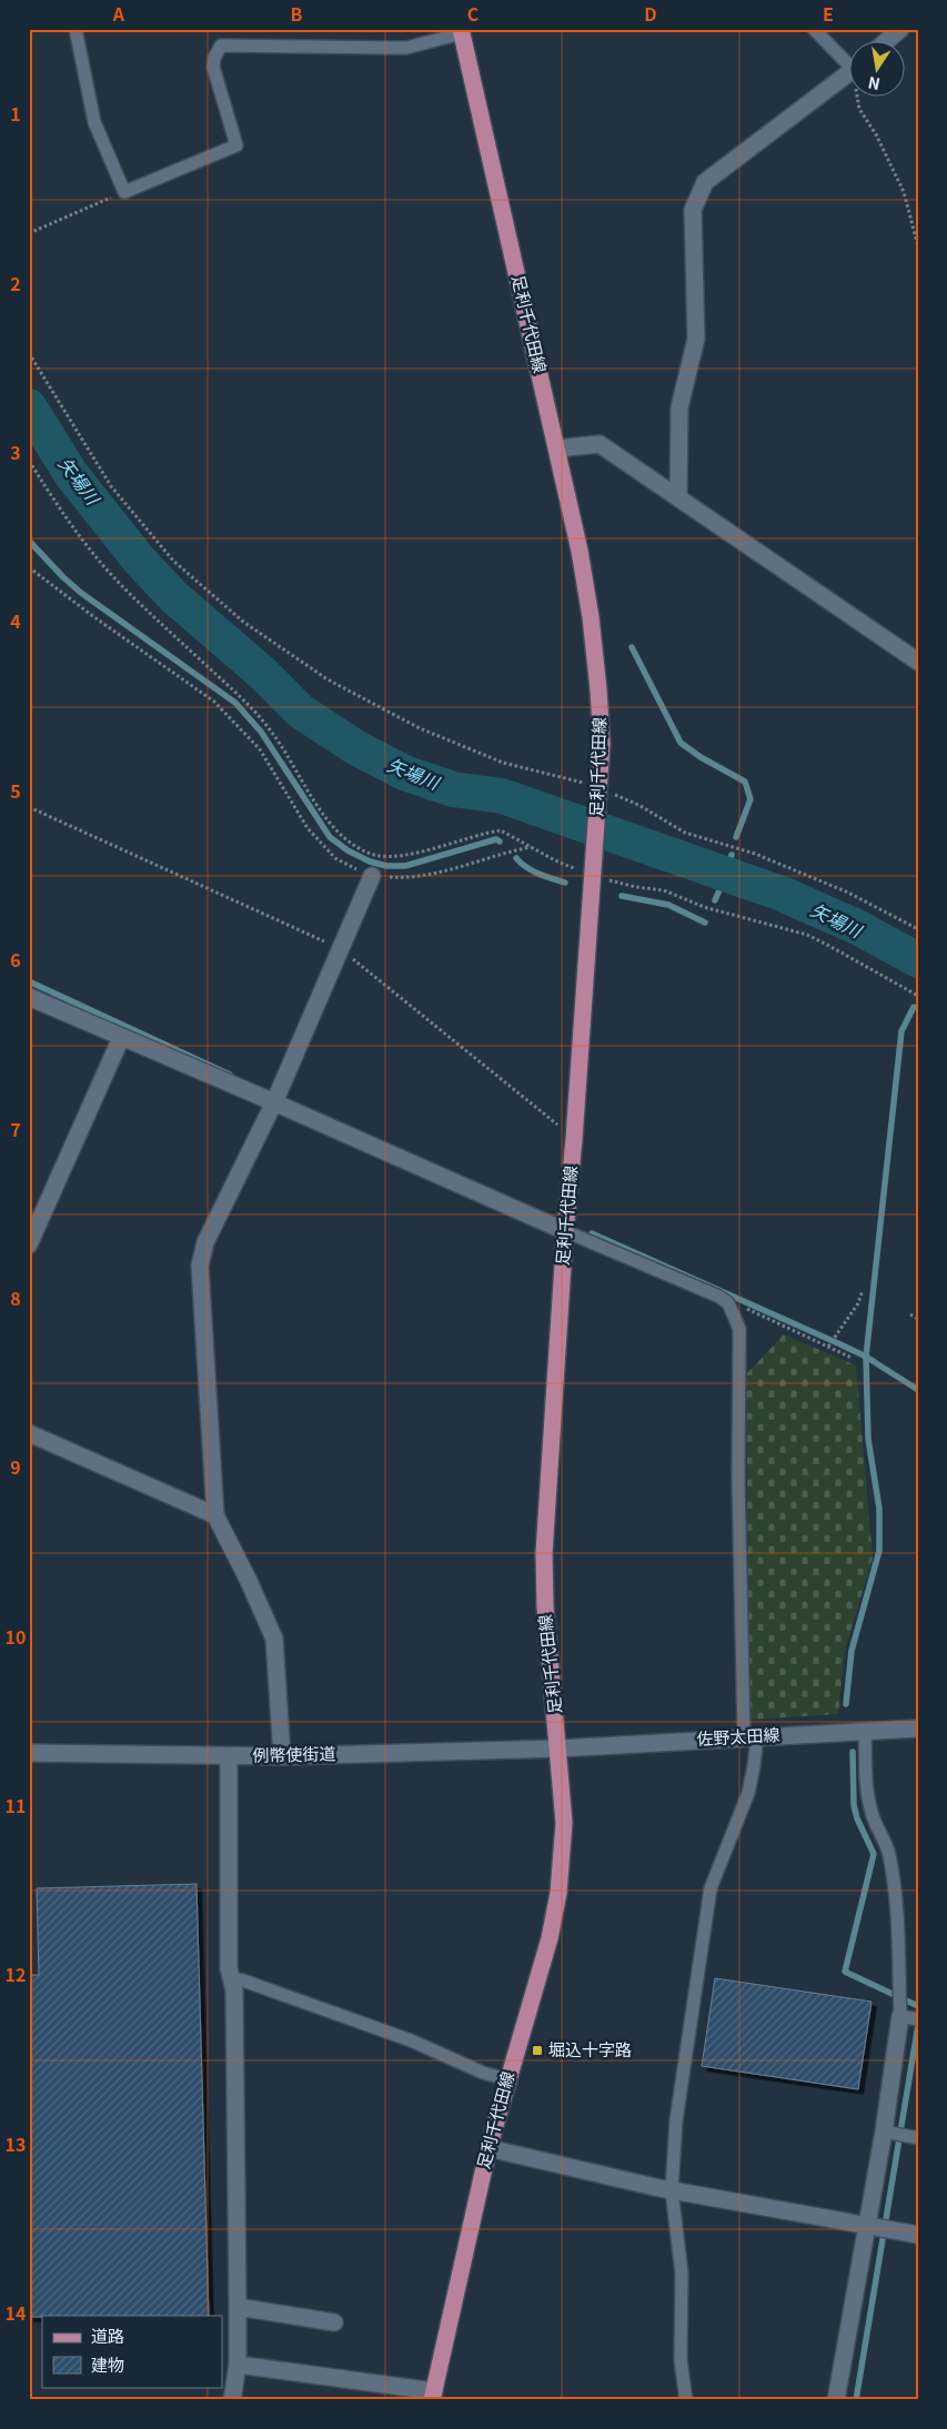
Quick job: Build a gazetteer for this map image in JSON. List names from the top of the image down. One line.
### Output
{"streets":{"main road":["足利千代田線"],"street":["佐野太田線","例幣使街道"]},"crossings":[["足利千代田線","佐野太田線"],["足利千代田線","例幣使街道"],["佐野太田線","例幣使街道"]],"water":["矢場川"],"places":{"transit":["堀込十字路"]},"legend":["道路","建物"],"north":"bottom","grid":{"columns":["A","B","C","D","E"],"rows":["1","2","3","4","5","6","7","8","9","10","11","12","13","14"]}}
